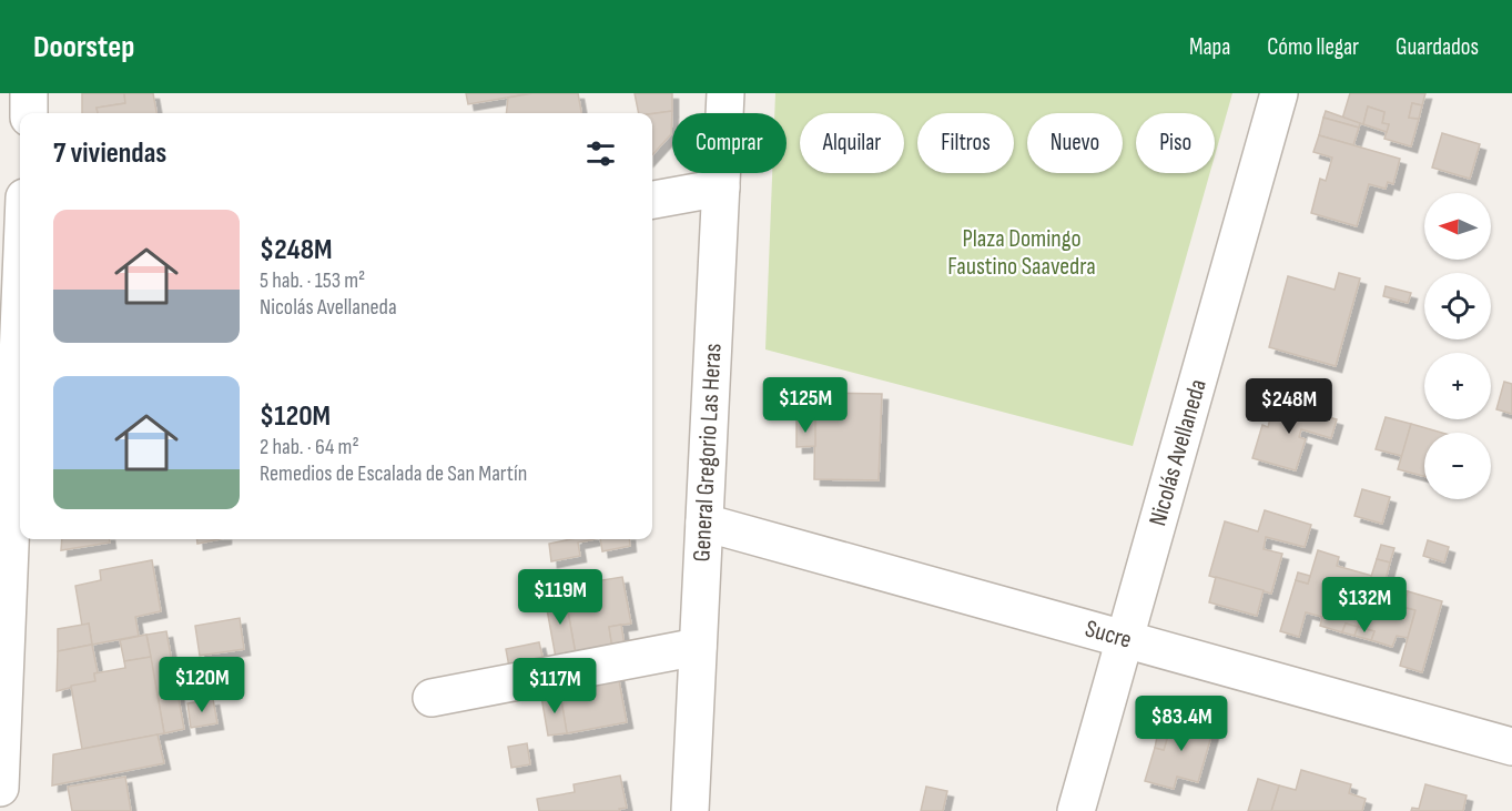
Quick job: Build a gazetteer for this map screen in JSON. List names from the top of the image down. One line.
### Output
{"streets":{"street":["General Gregorio Las Heras","Nicolás Avellaneda","Sucre"]},"crossings":[["General Gregorio Las Heras","Sucre"],["Nicolás Avellaneda","Sucre"]],"parks":["Plaza Domingo Faustino Saavedra"],"north":"left","page":{"header":"Doorstep","nav":["Mapa","Cómo llegar","Guardados"],"chip":["Comprar","Alquilar","Filtros","Nuevo","Piso"],"heading":"7 viviendas","map_buttons":["+","−"],"list":[{"name":"$248M","note":"5 hab. · 153 m² · Nicolás Avellaneda"},{"name":"$120M","note":"2 hab. · 64 m² · Remedios de Escalada de San Martín"}],"price":["$125M","$248M","$119M","$132M","$120M","$117M","$83.4M"]}}
